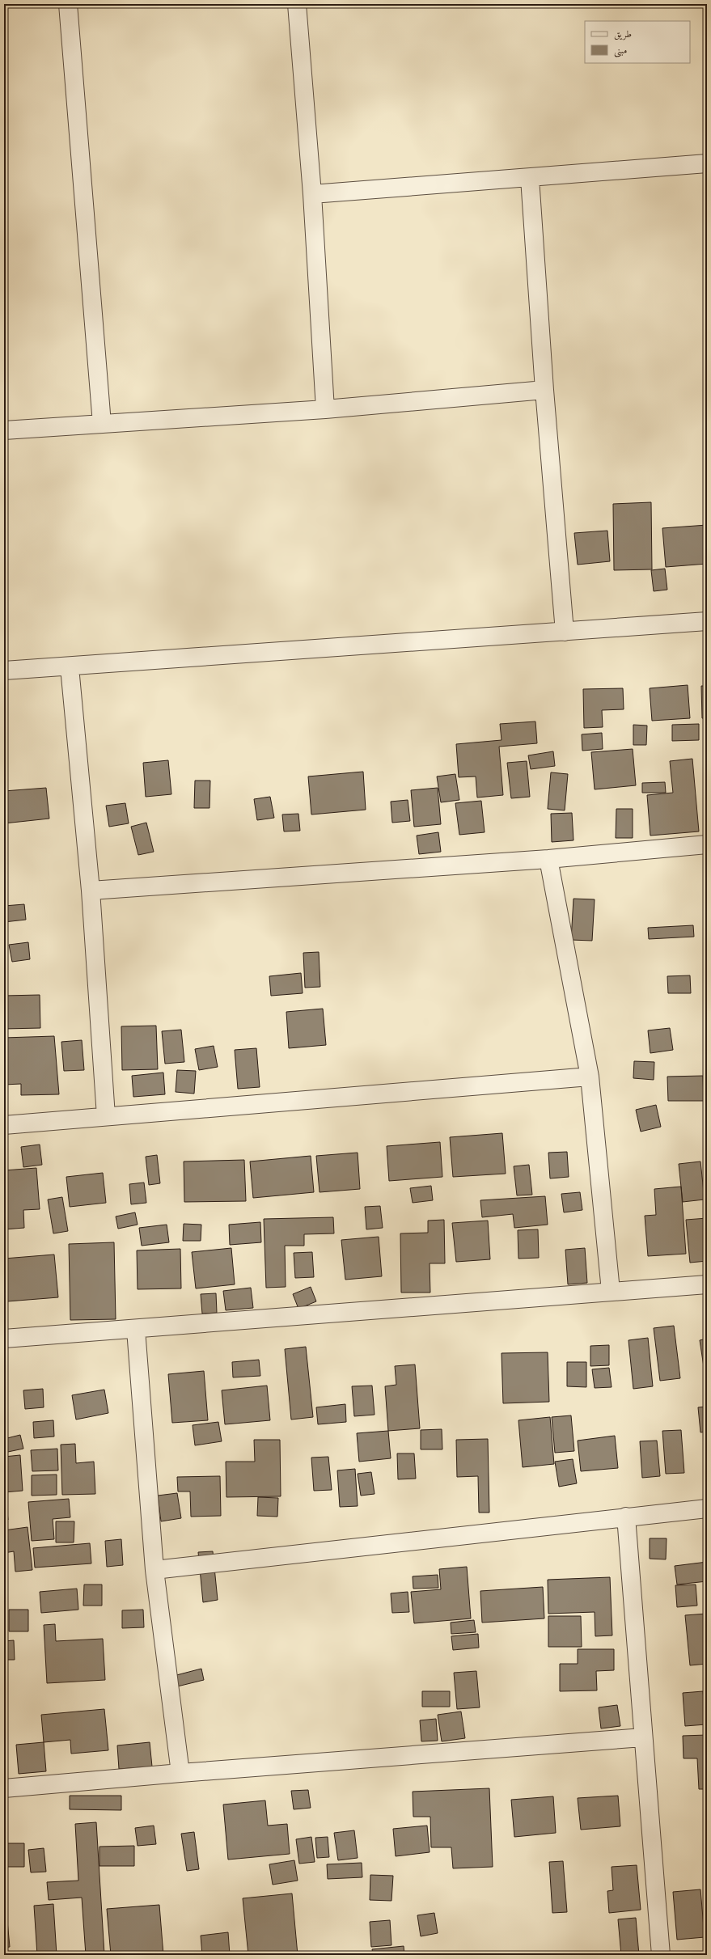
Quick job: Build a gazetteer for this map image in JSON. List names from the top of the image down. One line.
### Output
{"legend":["طريق","مبنى"]}
